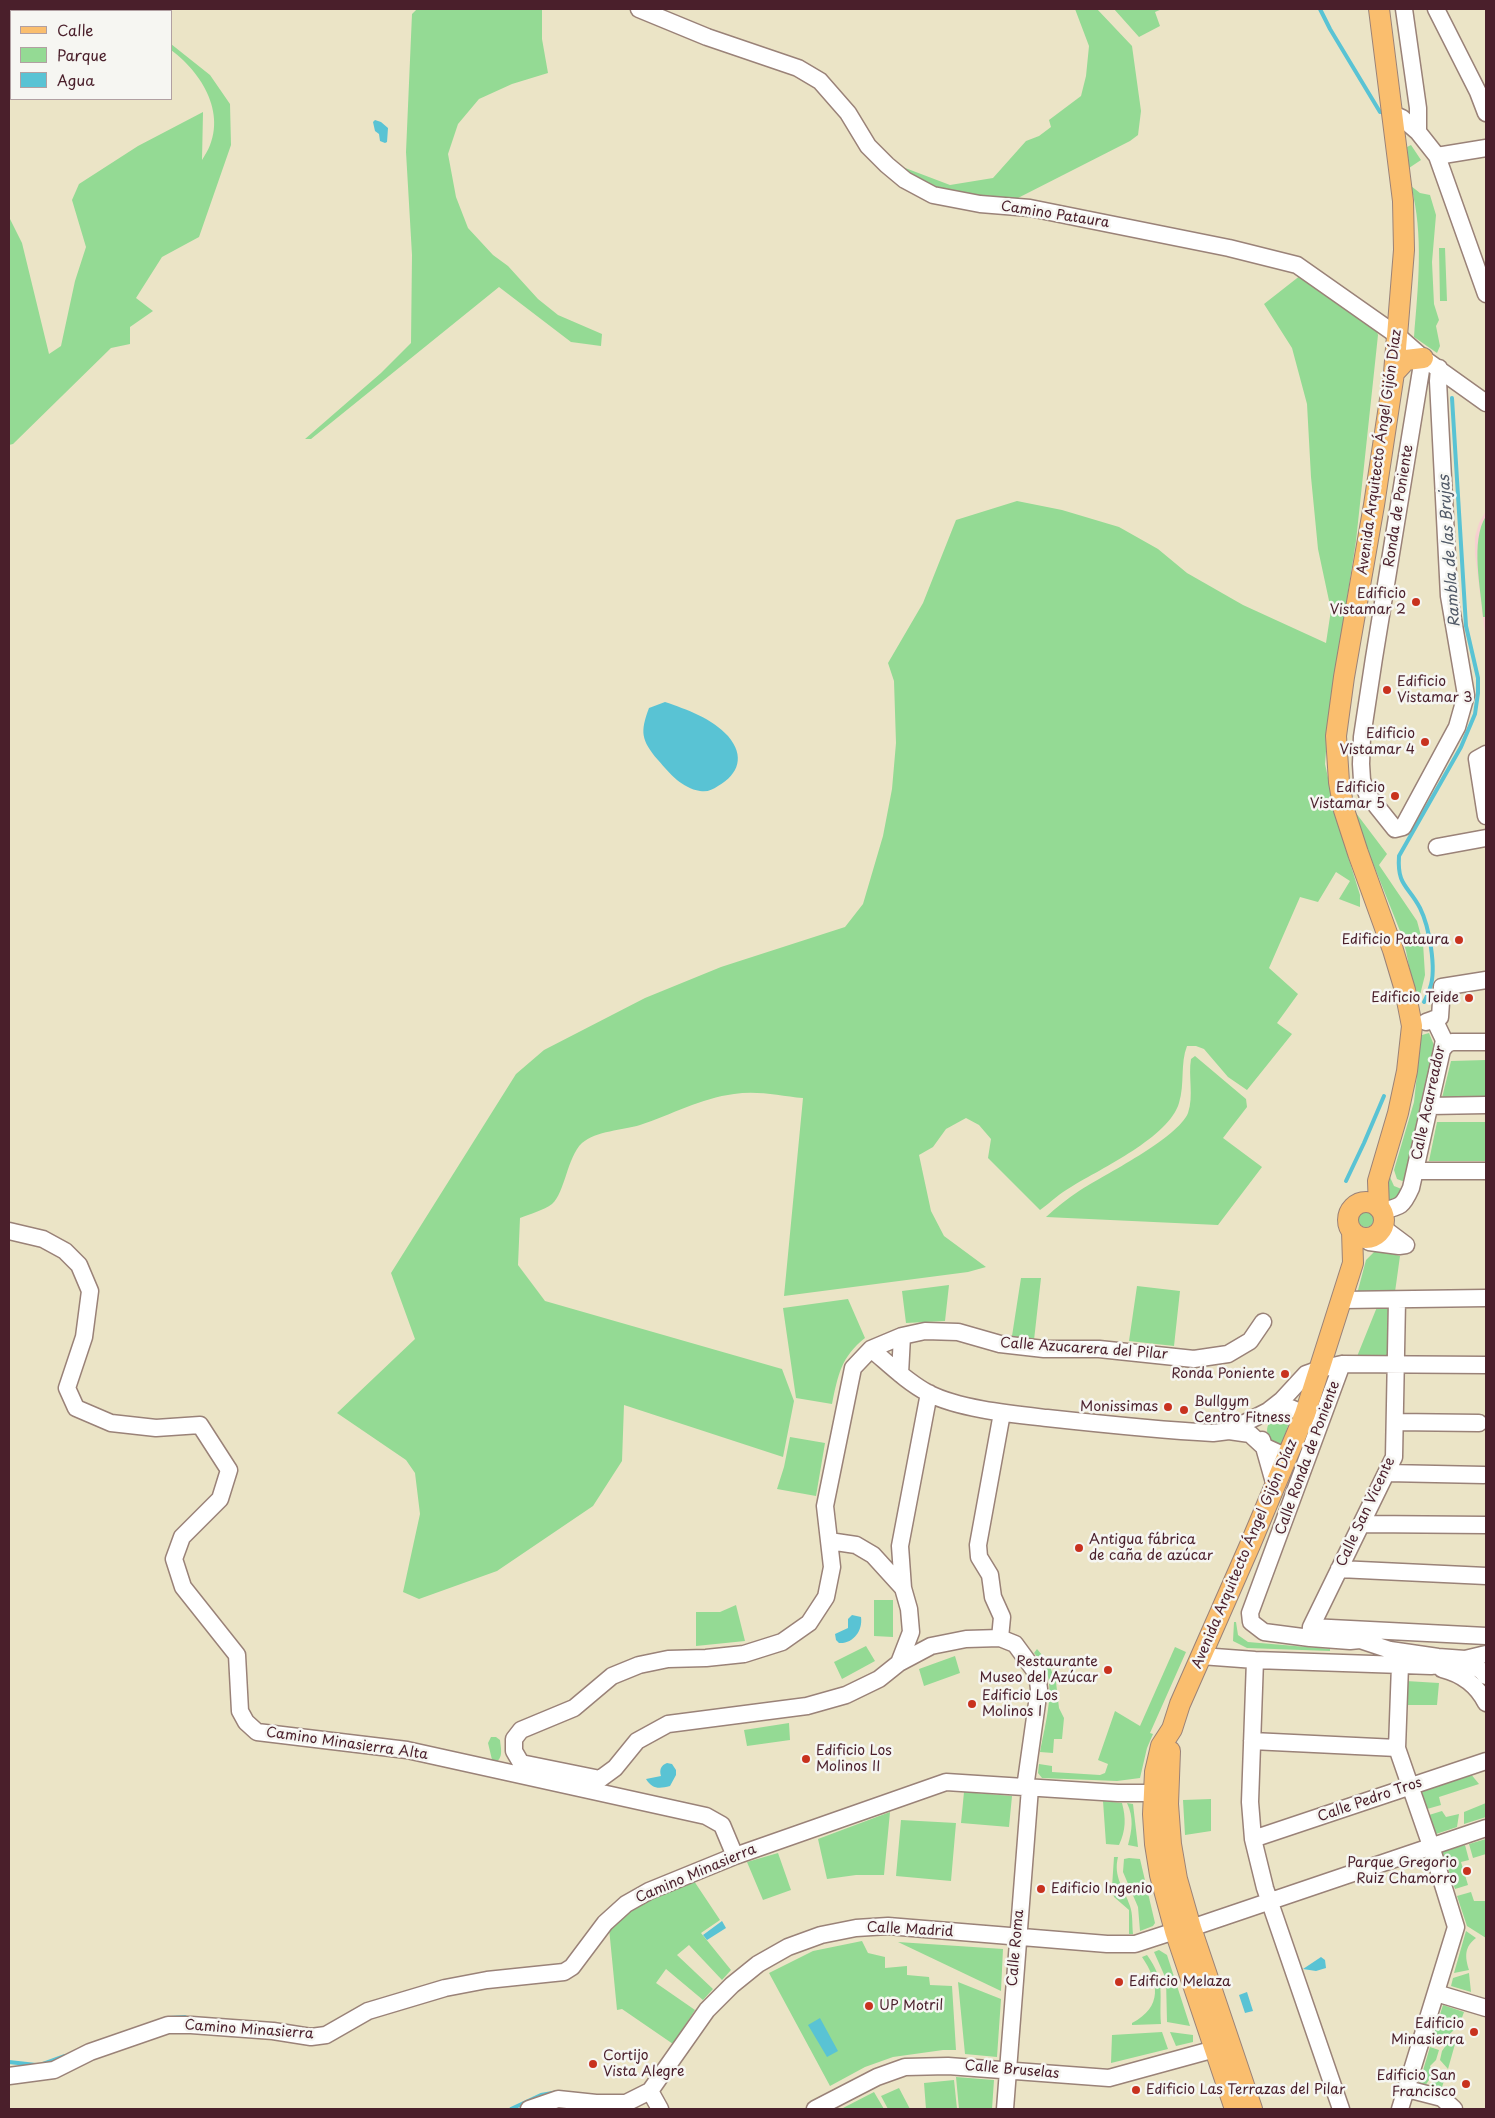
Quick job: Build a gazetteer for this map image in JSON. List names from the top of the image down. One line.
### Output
{"streets":{"main road":["Avenida Arquitecto Ángel Gijón Díaz"],"street":["Camino Pataura","Ronda de Poniente","Calle Acarreador","Calle Azucarera del Pilar","Calle Ronda de Poniente","Calle San Vicente","Camino Minasierra Alta","Calle Pedro Tros","Camino Minasierra","Calle Madrid","Calle Roma","Calle Bruselas"]},"crossings":[["Camino Pataura","Avenida Arquitecto Ángel Gijón Díaz"],["Camino Pataura","Ronda de Poniente"],["Avenida Arquitecto Ángel Gijón Díaz","Calle Acarreador"],["Avenida Arquitecto Ángel Gijón Díaz","Camino Minasierra"],["Avenida Arquitecto Ángel Gijón Díaz","Calle Madrid"],["Avenida Arquitecto Ángel Gijón Díaz","Calle Bruselas"],["Calle Ronda de Poniente","Calle San Vicente"],["Camino Minasierra Alta","Camino Minasierra"],["Camino Minasierra","Calle Roma"],["Calle Madrid","Calle Roma"],["Calle Roma","Calle Bruselas"]],"water":["Rambla de las Brujas"],"places":["Edificio Vistamar 2","Edificio Vistamar 3","Edificio Vistamar 4","Edificio Vistamar 5","Edificio Pataura","Edificio Teide","Ronda Poniente","Monissimas","Bullgym Centro Fitness","Antigua fábrica de caña de azúcar","Restaurante Museo del Azúcar","Edificio Los Molinos I","Edificio Los Molinos II","Parque Gregorio Ruiz Chamorro","Edificio Ingenio","Edificio Melaza","UP Motril","Edificio Minasierra","Cortijo Vista Alegre","Edificio San Francisco","Edificio Las Terrazas del Pilar"],"legend":["Calle","Parque","Agua"]}
